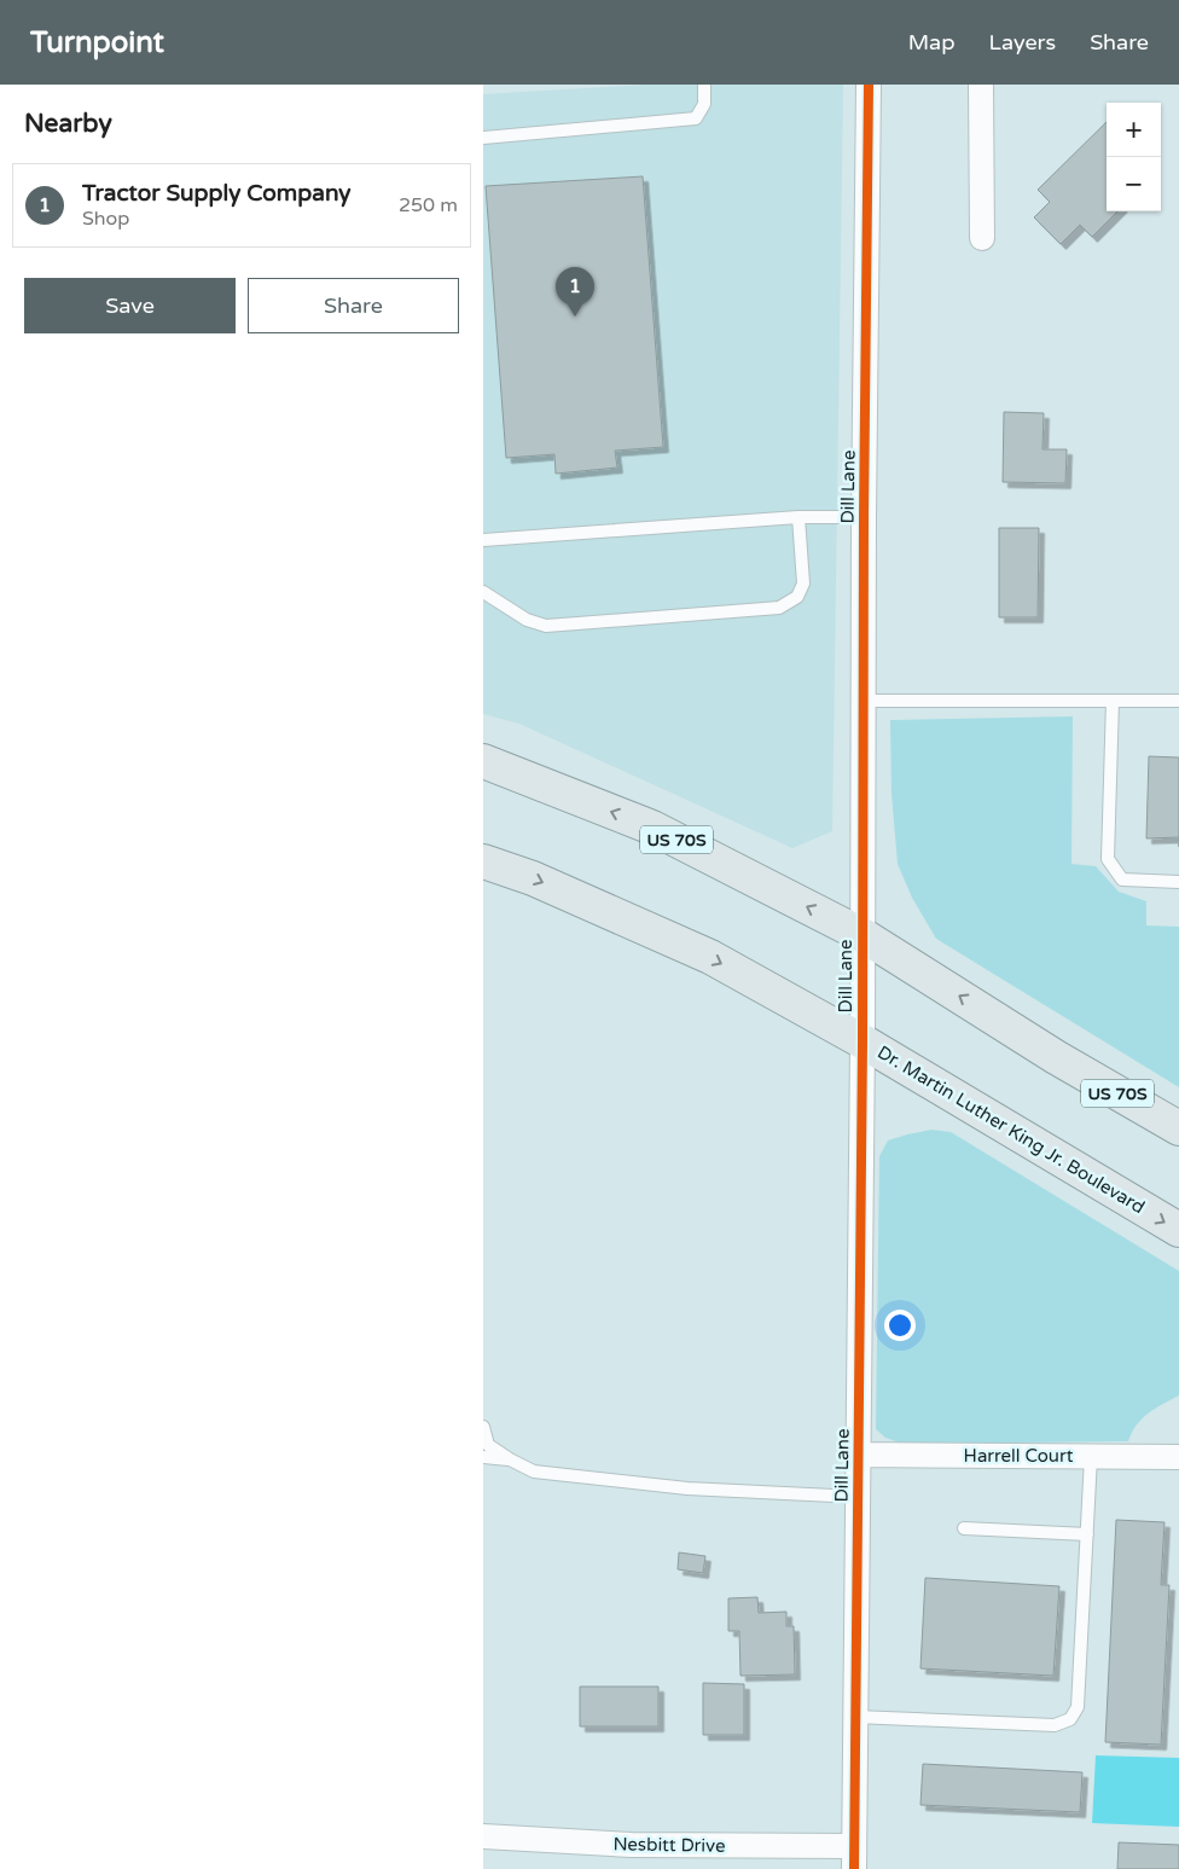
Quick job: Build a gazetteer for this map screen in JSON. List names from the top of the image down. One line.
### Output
{"streets":{"main road":["US 70S","Dr. Martin Luther King Jr. Boulevard"],"street":["Dill Lane","Harrell Court","Nesbitt Drive"]},"crossings":[["Dill Lane","US 70S"],["Dill Lane","Dr. Martin Luther King Jr. Boulevard"],["Dill Lane","Harrell Court"],["Dill Lane","Nesbitt Drive"]],"page":{"header":"Turnpoint","nav":["Map","Layers","Share"],"heading":"Nearby","map_buttons":["+","−"],"list":[{"mark":"1","name":"Tractor Supply Company","note":"Shop","value":"250 m"}],"buttons":["Save","Share"],"pins":"1"}}
